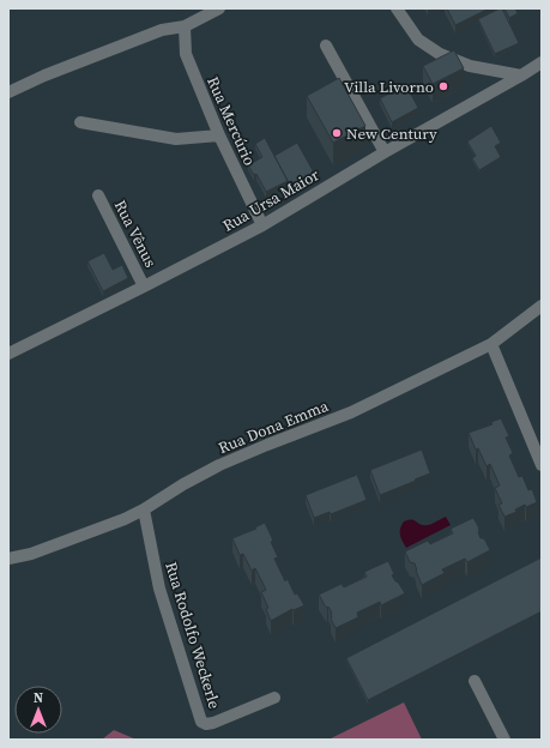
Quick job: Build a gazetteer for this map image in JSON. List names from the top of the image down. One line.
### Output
{"streets":{"street":["Rua Mercúrio","Rua Ursa Maior","Rua Vênus","Rua Dona Emma","Rua Rodolfo Weckerle"]},"crossings":[["Rua Mercúrio","Rua Ursa Maior"],["Rua Ursa Maior","Rua Vênus"],["Rua Dona Emma","Rua Rodolfo Weckerle"]],"places":["Villa Livorno","New Century"],"north":"top"}
